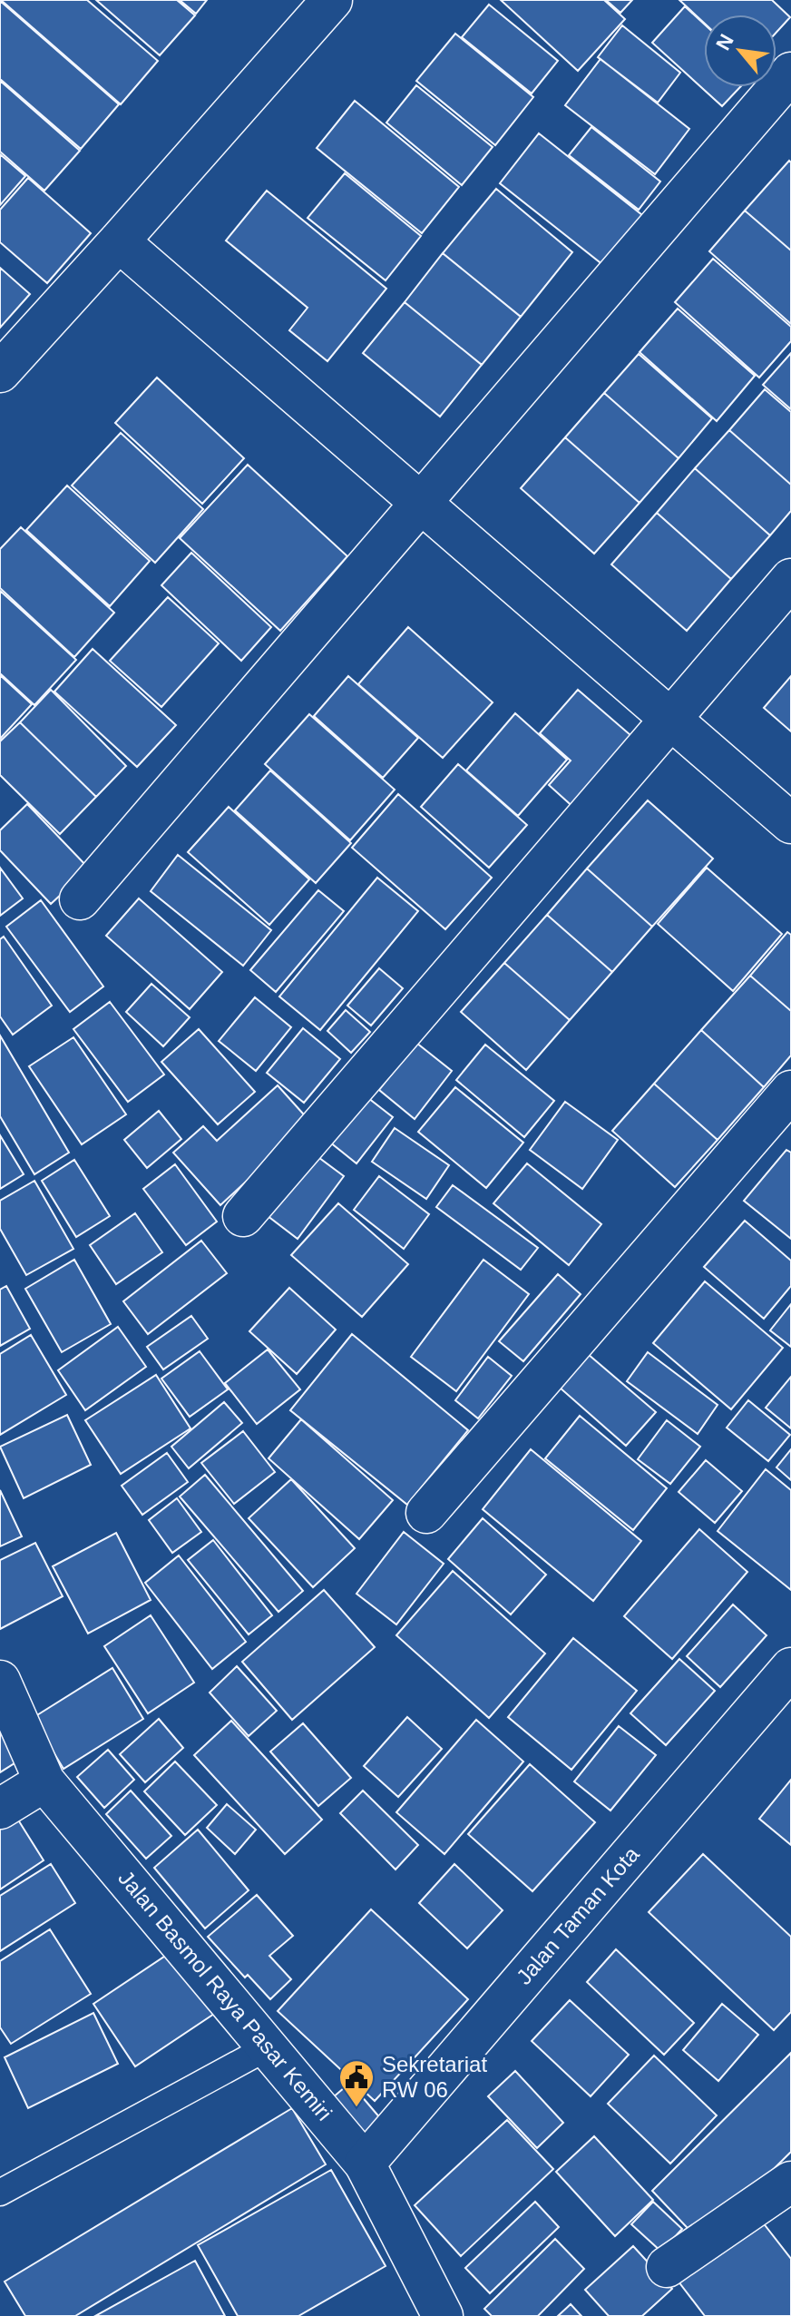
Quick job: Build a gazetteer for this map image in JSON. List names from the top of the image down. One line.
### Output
{"streets":{"street":["Jalan Taman Kota","Jalan Basmol Raya Pasar Kemiri"]},"crossings":[["Jalan Taman Kota","Jalan Basmol Raya Pasar Kemiri"]],"places":{"public building":["Sekretariat RW 06"]},"north":"top left"}
